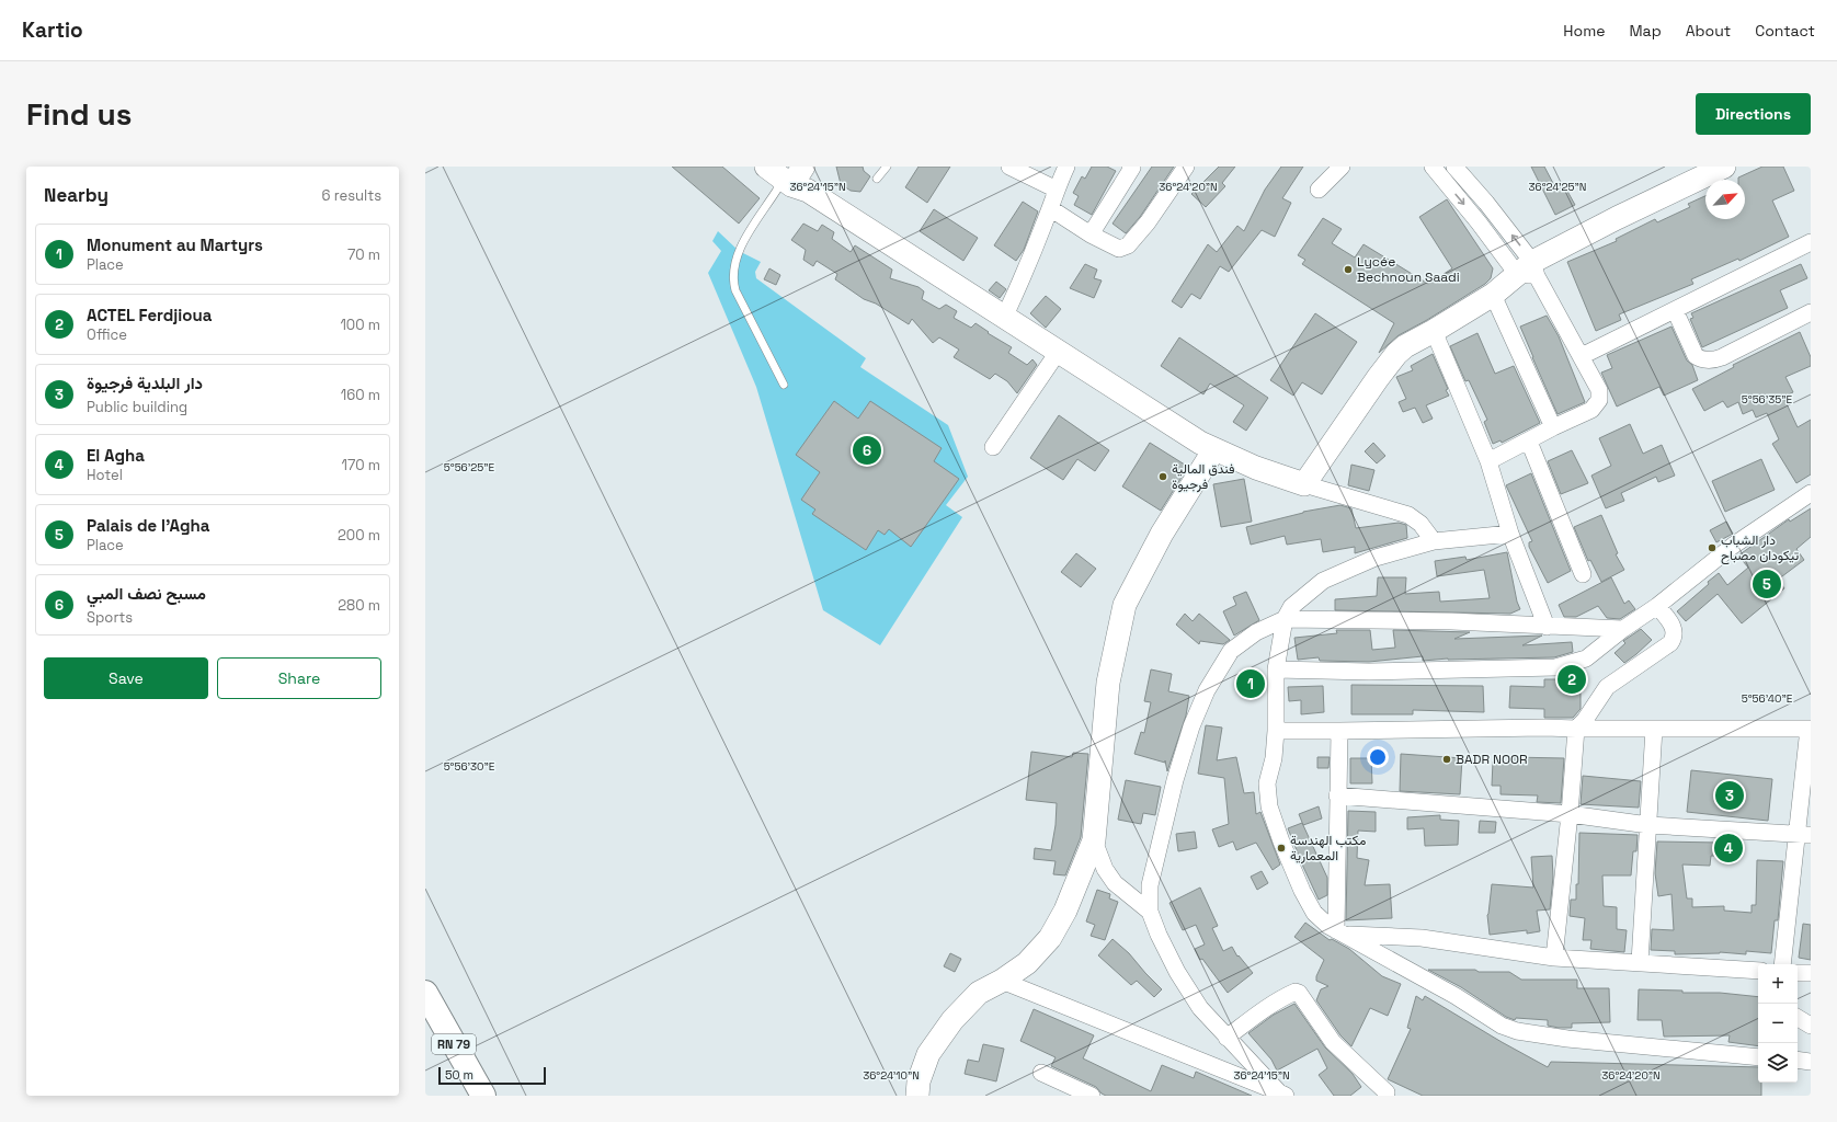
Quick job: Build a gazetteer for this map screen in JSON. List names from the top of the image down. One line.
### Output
{"streets":{"main road":["RN 79"]},"places":["Lycée Bechnoun Saadi","فندق المالية فرجيوة","دار الشباب تيكودان مصباح","BADR NOOR","مكتب الهندسة المعمارية"],"scale_bar":"50 m","north":"top right","page":{"header":"Kartio","nav":["Home","Map","About","Contact"],"buttons":["Directions",["Save","Share"]],"title":"Find us","heading":["Nearby","6 results"],"list":[{"mark":"1","name":"Monument au Martyrs","note":"Place","value":"70 m"},{"mark":"2","name":"ACTEL Ferdjioua","note":"Office","value":"100 m"},{"mark":"3","name":"دار البلدية فرجيوة","note":"Public building","value":"160 m"},{"mark":"4","name":"El Agha","note":"Hotel","value":"170 m"},{"mark":"5","name":"Palais de l'Agha","note":"Place","value":"200 m"},{"mark":"6","name":"مسبح نصف المبي","note":"Sports","value":"280 m"}],"pins":["6","5","2","1","3","4"],"map_buttons":["+","−"],"scale":"50 m"},"coordinates":["36°24'15\"N","36°24'20\"N","36°24'25\"N","5°56'35\"E","5°56'25\"E","5°56'40\"E","5°56'30\"E","36°24'10\"N"]}
